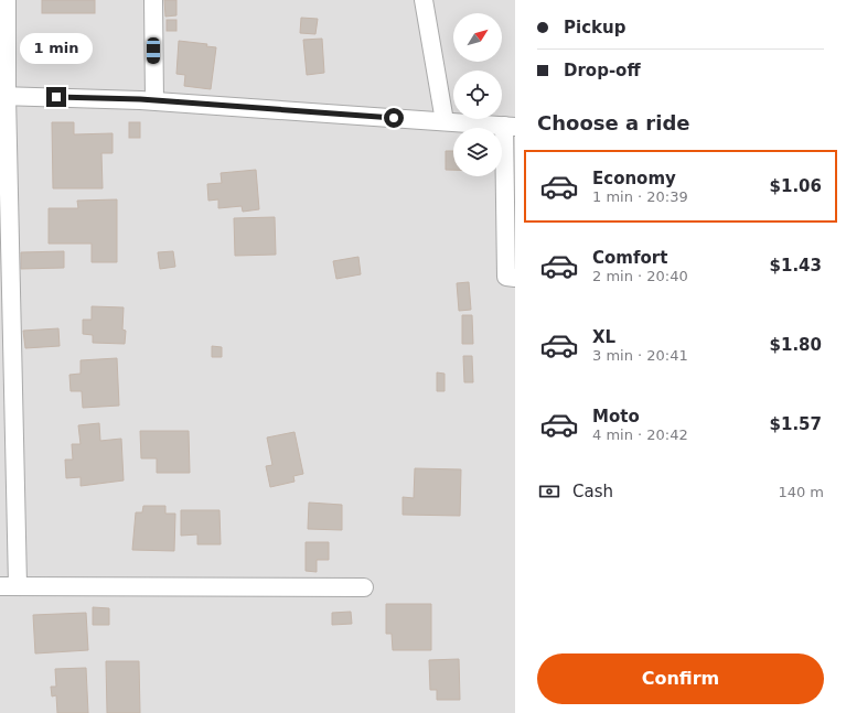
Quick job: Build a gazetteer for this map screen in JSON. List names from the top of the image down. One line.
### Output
{"north":"top right","page":{"banner":["Pickup","Drop-off"],"bubble":"1 min","heading":"Choose a ride","list":[{"name":"Economy","note":"1 min · 20:39","value":"$1.06"},{"name":"Comfort","note":"2 min · 20:40","value":"$1.43"},{"name":"XL","note":"3 min · 20:41","value":"$1.80"},{"name":"Moto","note":"4 min · 20:42","value":"$1.57"}],"pay":["Cash","140 m"],"buttons":"Confirm"}}
